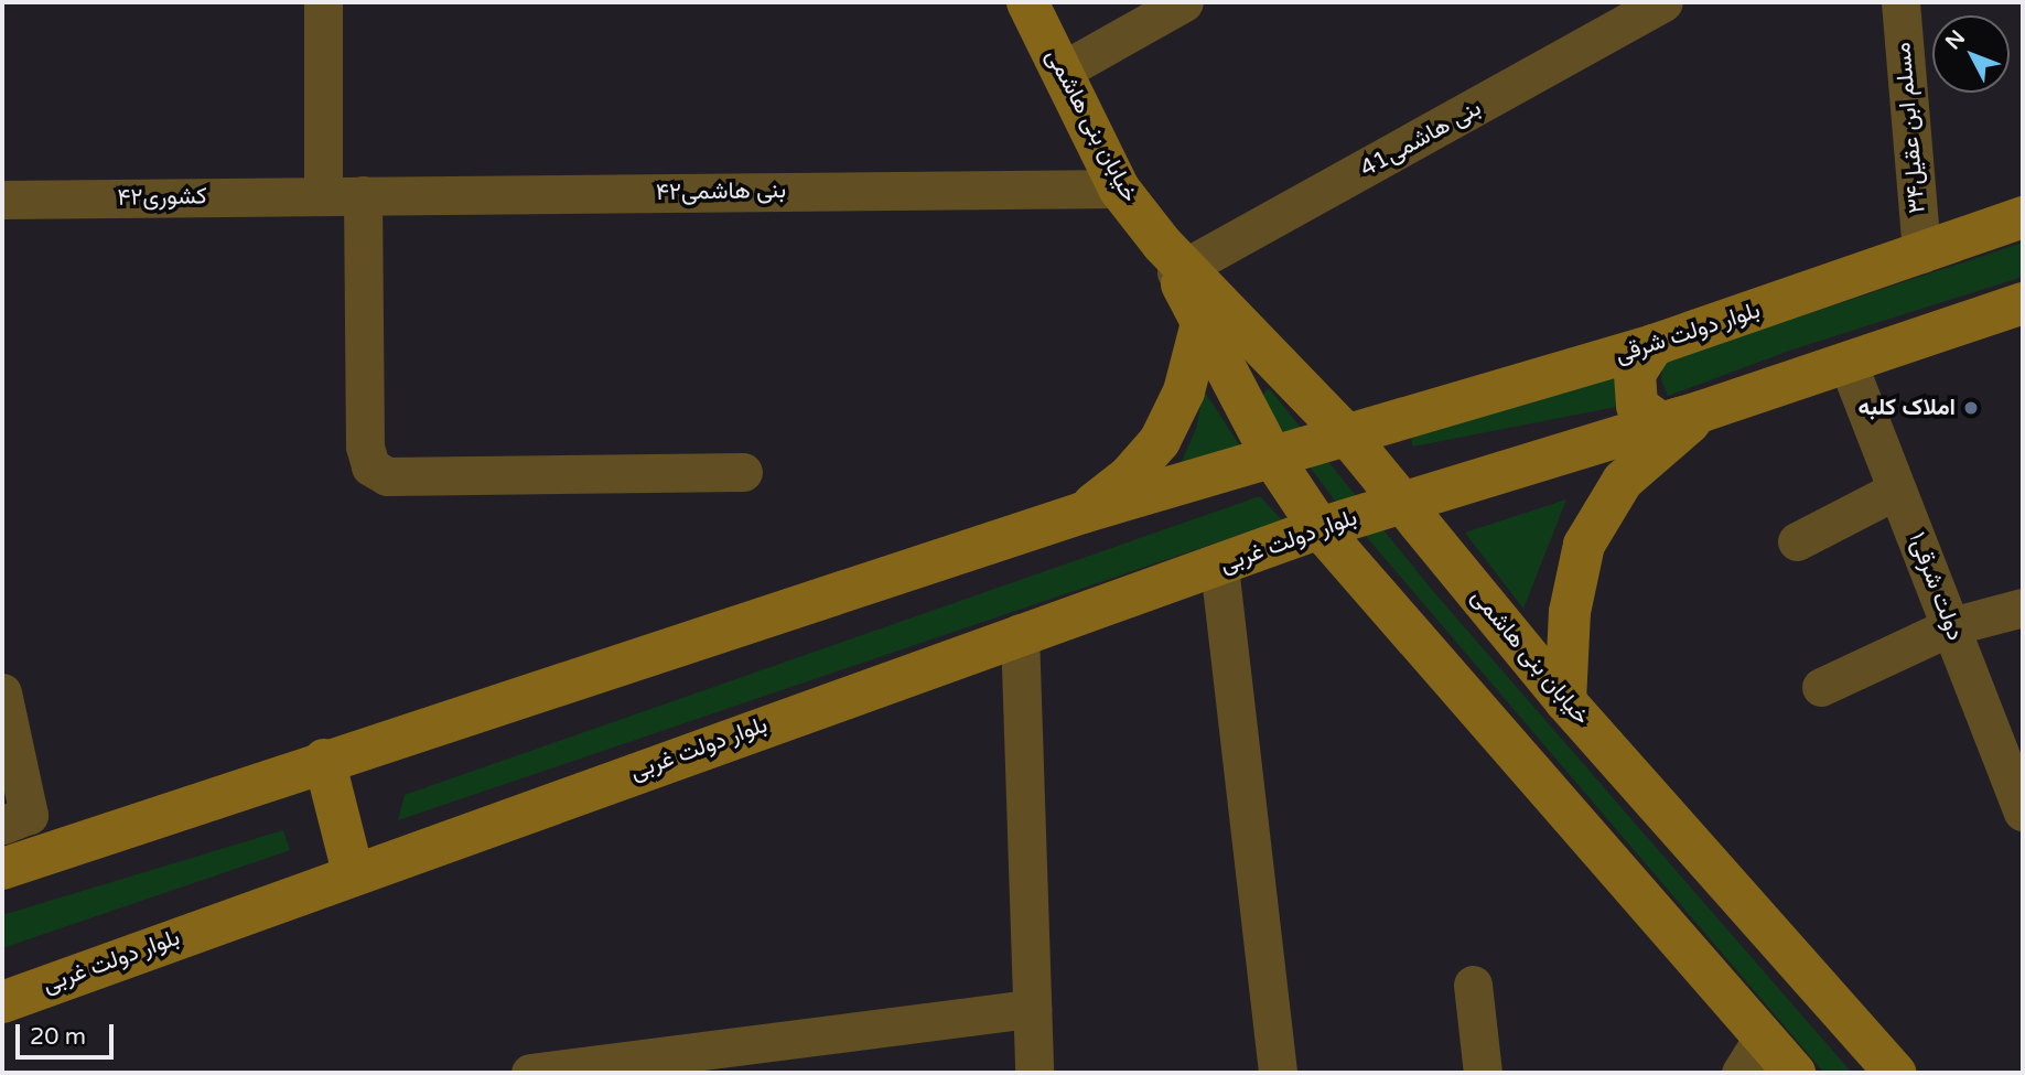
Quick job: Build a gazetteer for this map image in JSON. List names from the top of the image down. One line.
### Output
{"streets":{"main road":["خیابان بنی هاشمی","بلوار دولت شرقی","بلوار دولت غربی"],"street":["مسلم ابن عقیل۳۴","بنی هاشمی41","بنی هاشمی۴۲","کشوری۴۲","۱دولت شرقی"]},"crossings":[["خیابان بنی هاشمی","بنی هاشمی41"],["خیابان بنی هاشمی","بنی هاشمی۴۲"],["خیابان بنی هاشمی","بلوار دولت شرقی"],["خیابان بنی هاشمی","بلوار دولت غربی"],["مسلم ابن عقیل۳۴","بلوار دولت شرقی"],["بنی هاشمی۴۲","کشوری۴۲"]],"places":["املاک کلبه"],"scale_bar":"20 m","north":"top left"}
